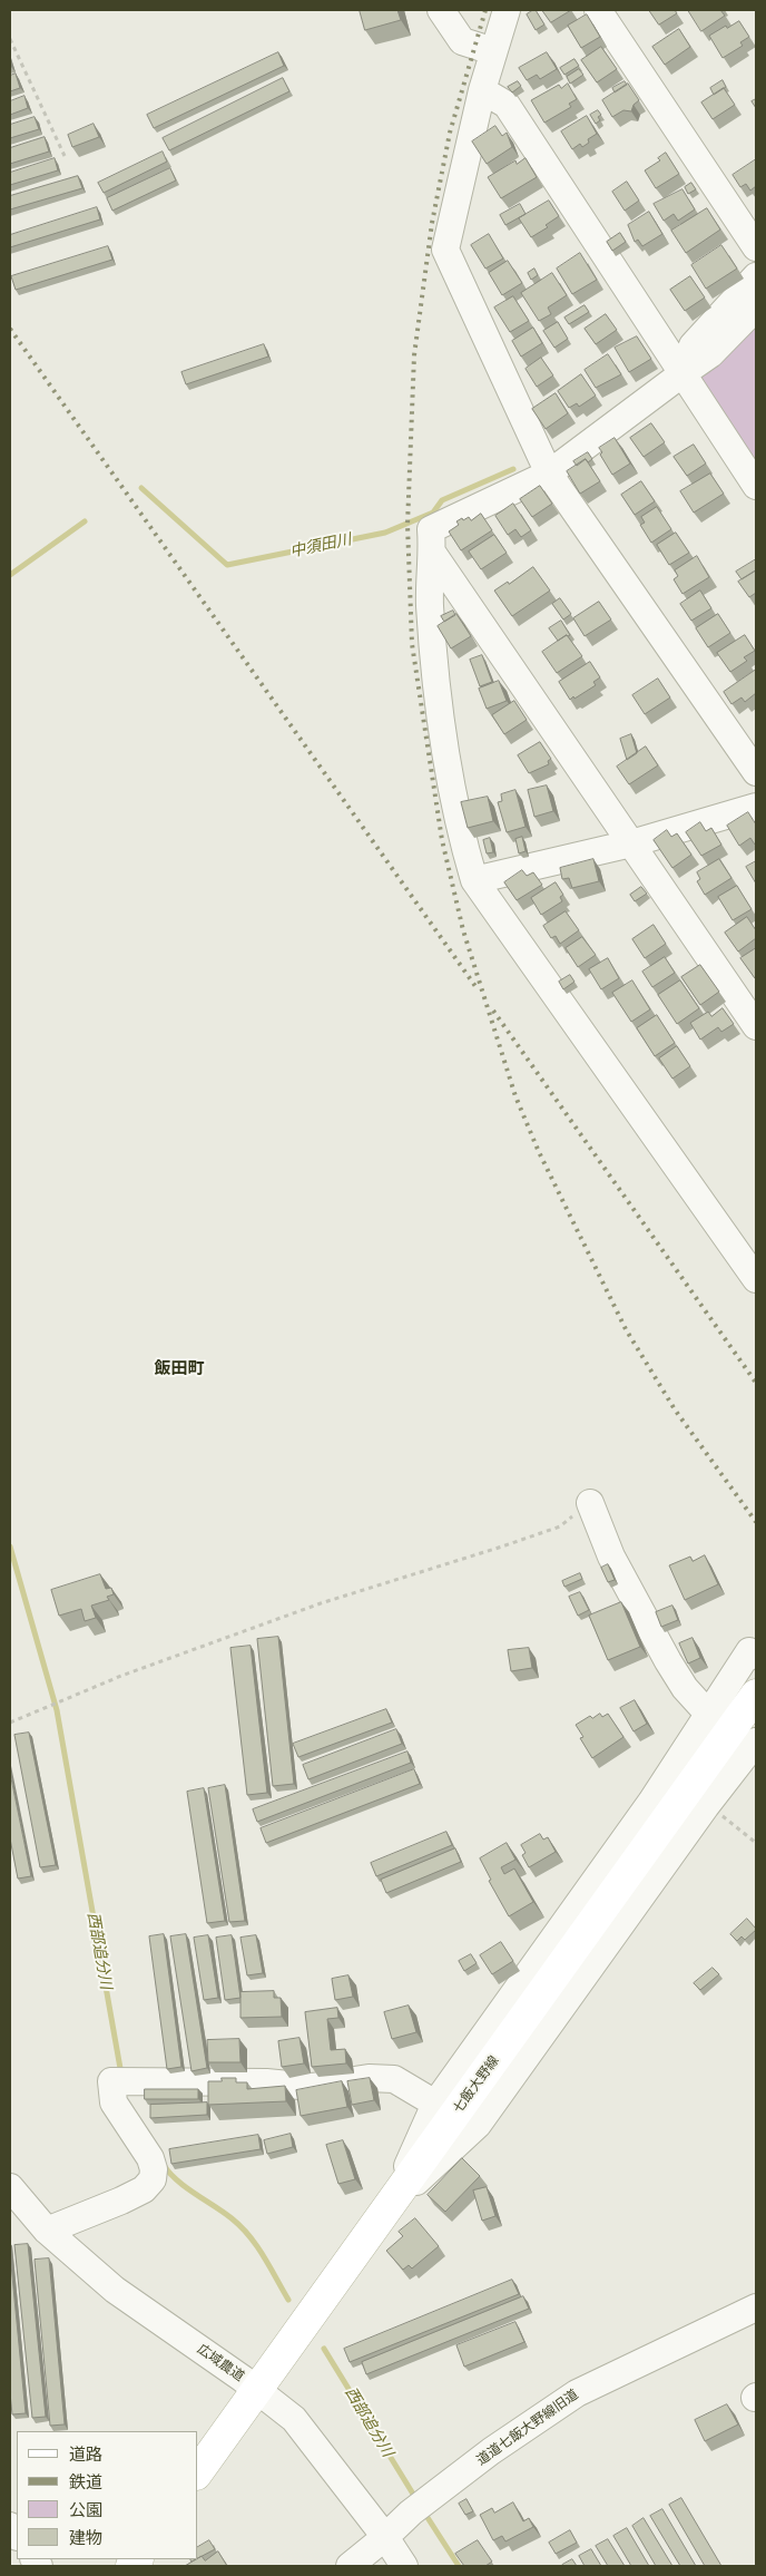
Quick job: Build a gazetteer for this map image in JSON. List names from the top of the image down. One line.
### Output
{"streets":{"main road":["七飯大野線"],"street":["広域農道","道道七飯大野線旧道"]},"crossings":[["七飯大野線","広域農道"],["広域農道","道道七飯大野線旧道"]],"districts":["飯田町"],"water":["中須田川","西部追分川"],"legend":["道路","鉄道","公園","建物"]}
